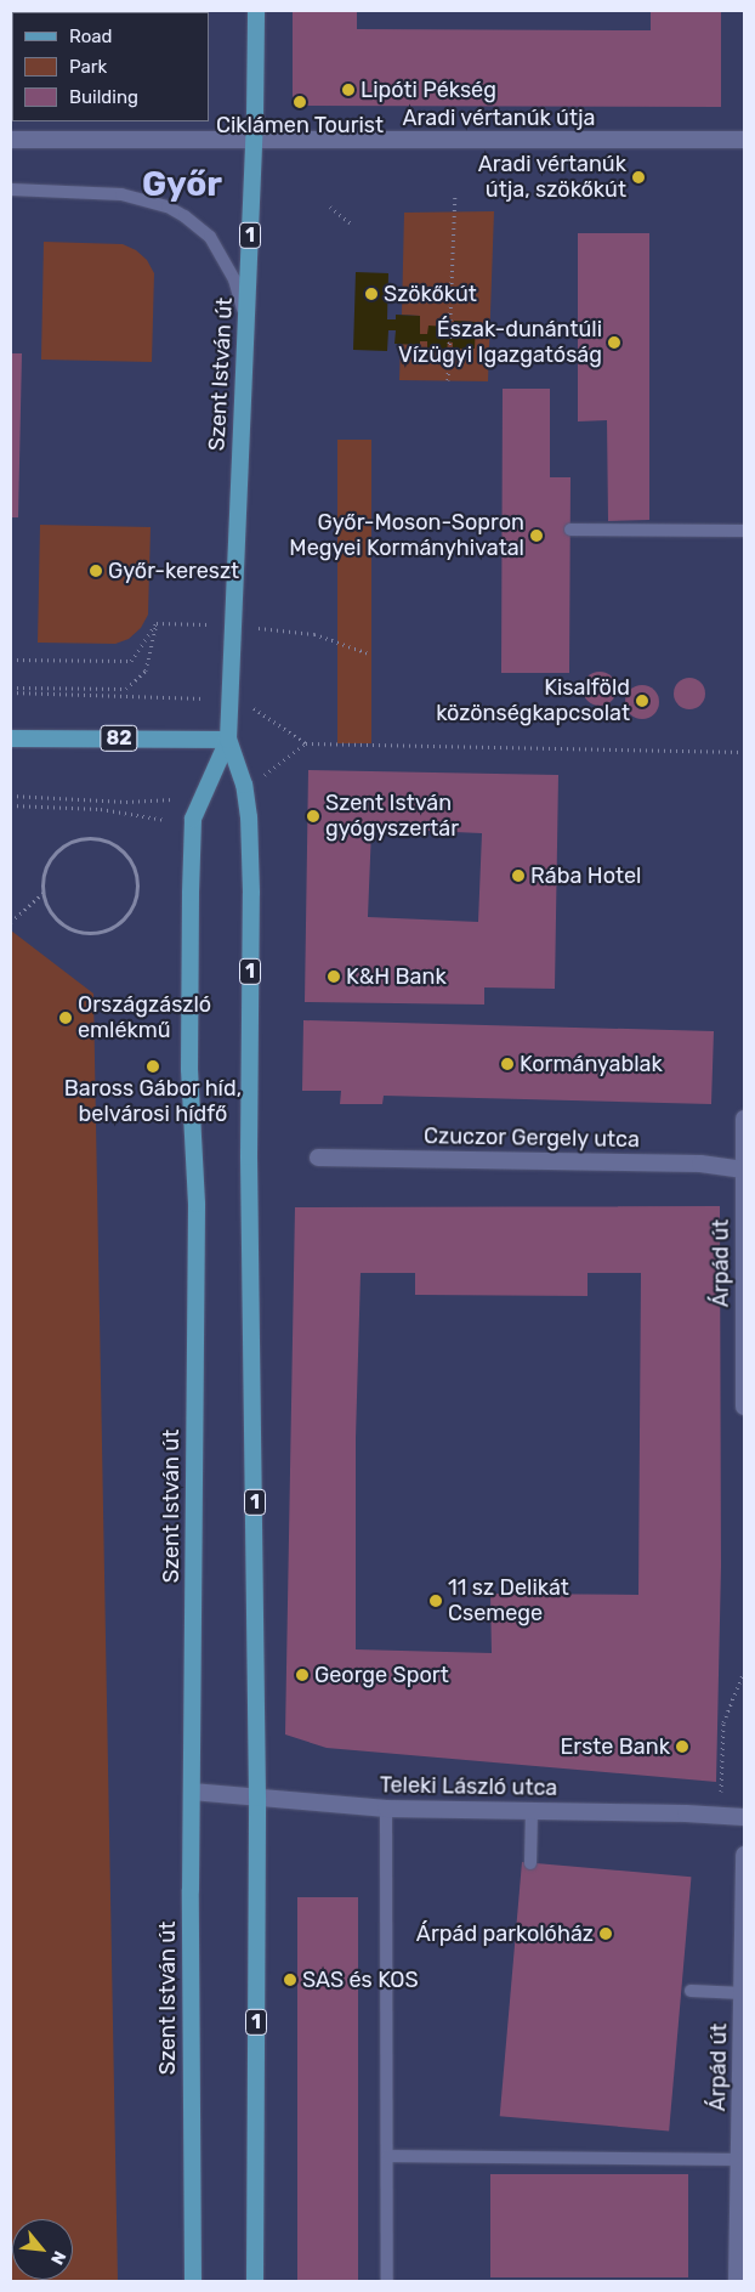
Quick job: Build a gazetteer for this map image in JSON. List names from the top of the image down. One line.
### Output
{"streets":{"main road":["1","Szent István út","82"],"street":["Aradi vértanúk útja","Czuczor Gergely utca","Árpád út","Teleki László utca"]},"crossings":[["Aradi vértanúk útja","Szent István út"],["Szent István út","82"],["Szent István út","Teleki László utca"],["Czuczor Gergely utca","Árpád út"]],"districts":["Győr"],"places":["Lipóti Pékség","Ciklámen Tourist","Aradi vértanúk útja, szökőkút","Szökőkút","Észak-dunántúli Vízügyi Igazgatóság","Győr-Moson-Sopron Megyei Kormányhivatal","Győr-kereszt","Kisalföld közönségkapcsolat","Szent István gyógyszertár","Rába Hotel","K&H Bank","Országzászló emlékmű","Kormányablak","Baross Gábor híd, belvárosi hídfő","11 sz Delikát Csemege","George Sport","Erste Bank","Árpád parkolóház","SAS és KOS"],"legend":["Road","Park","Building"],"north":"bottom right"}
